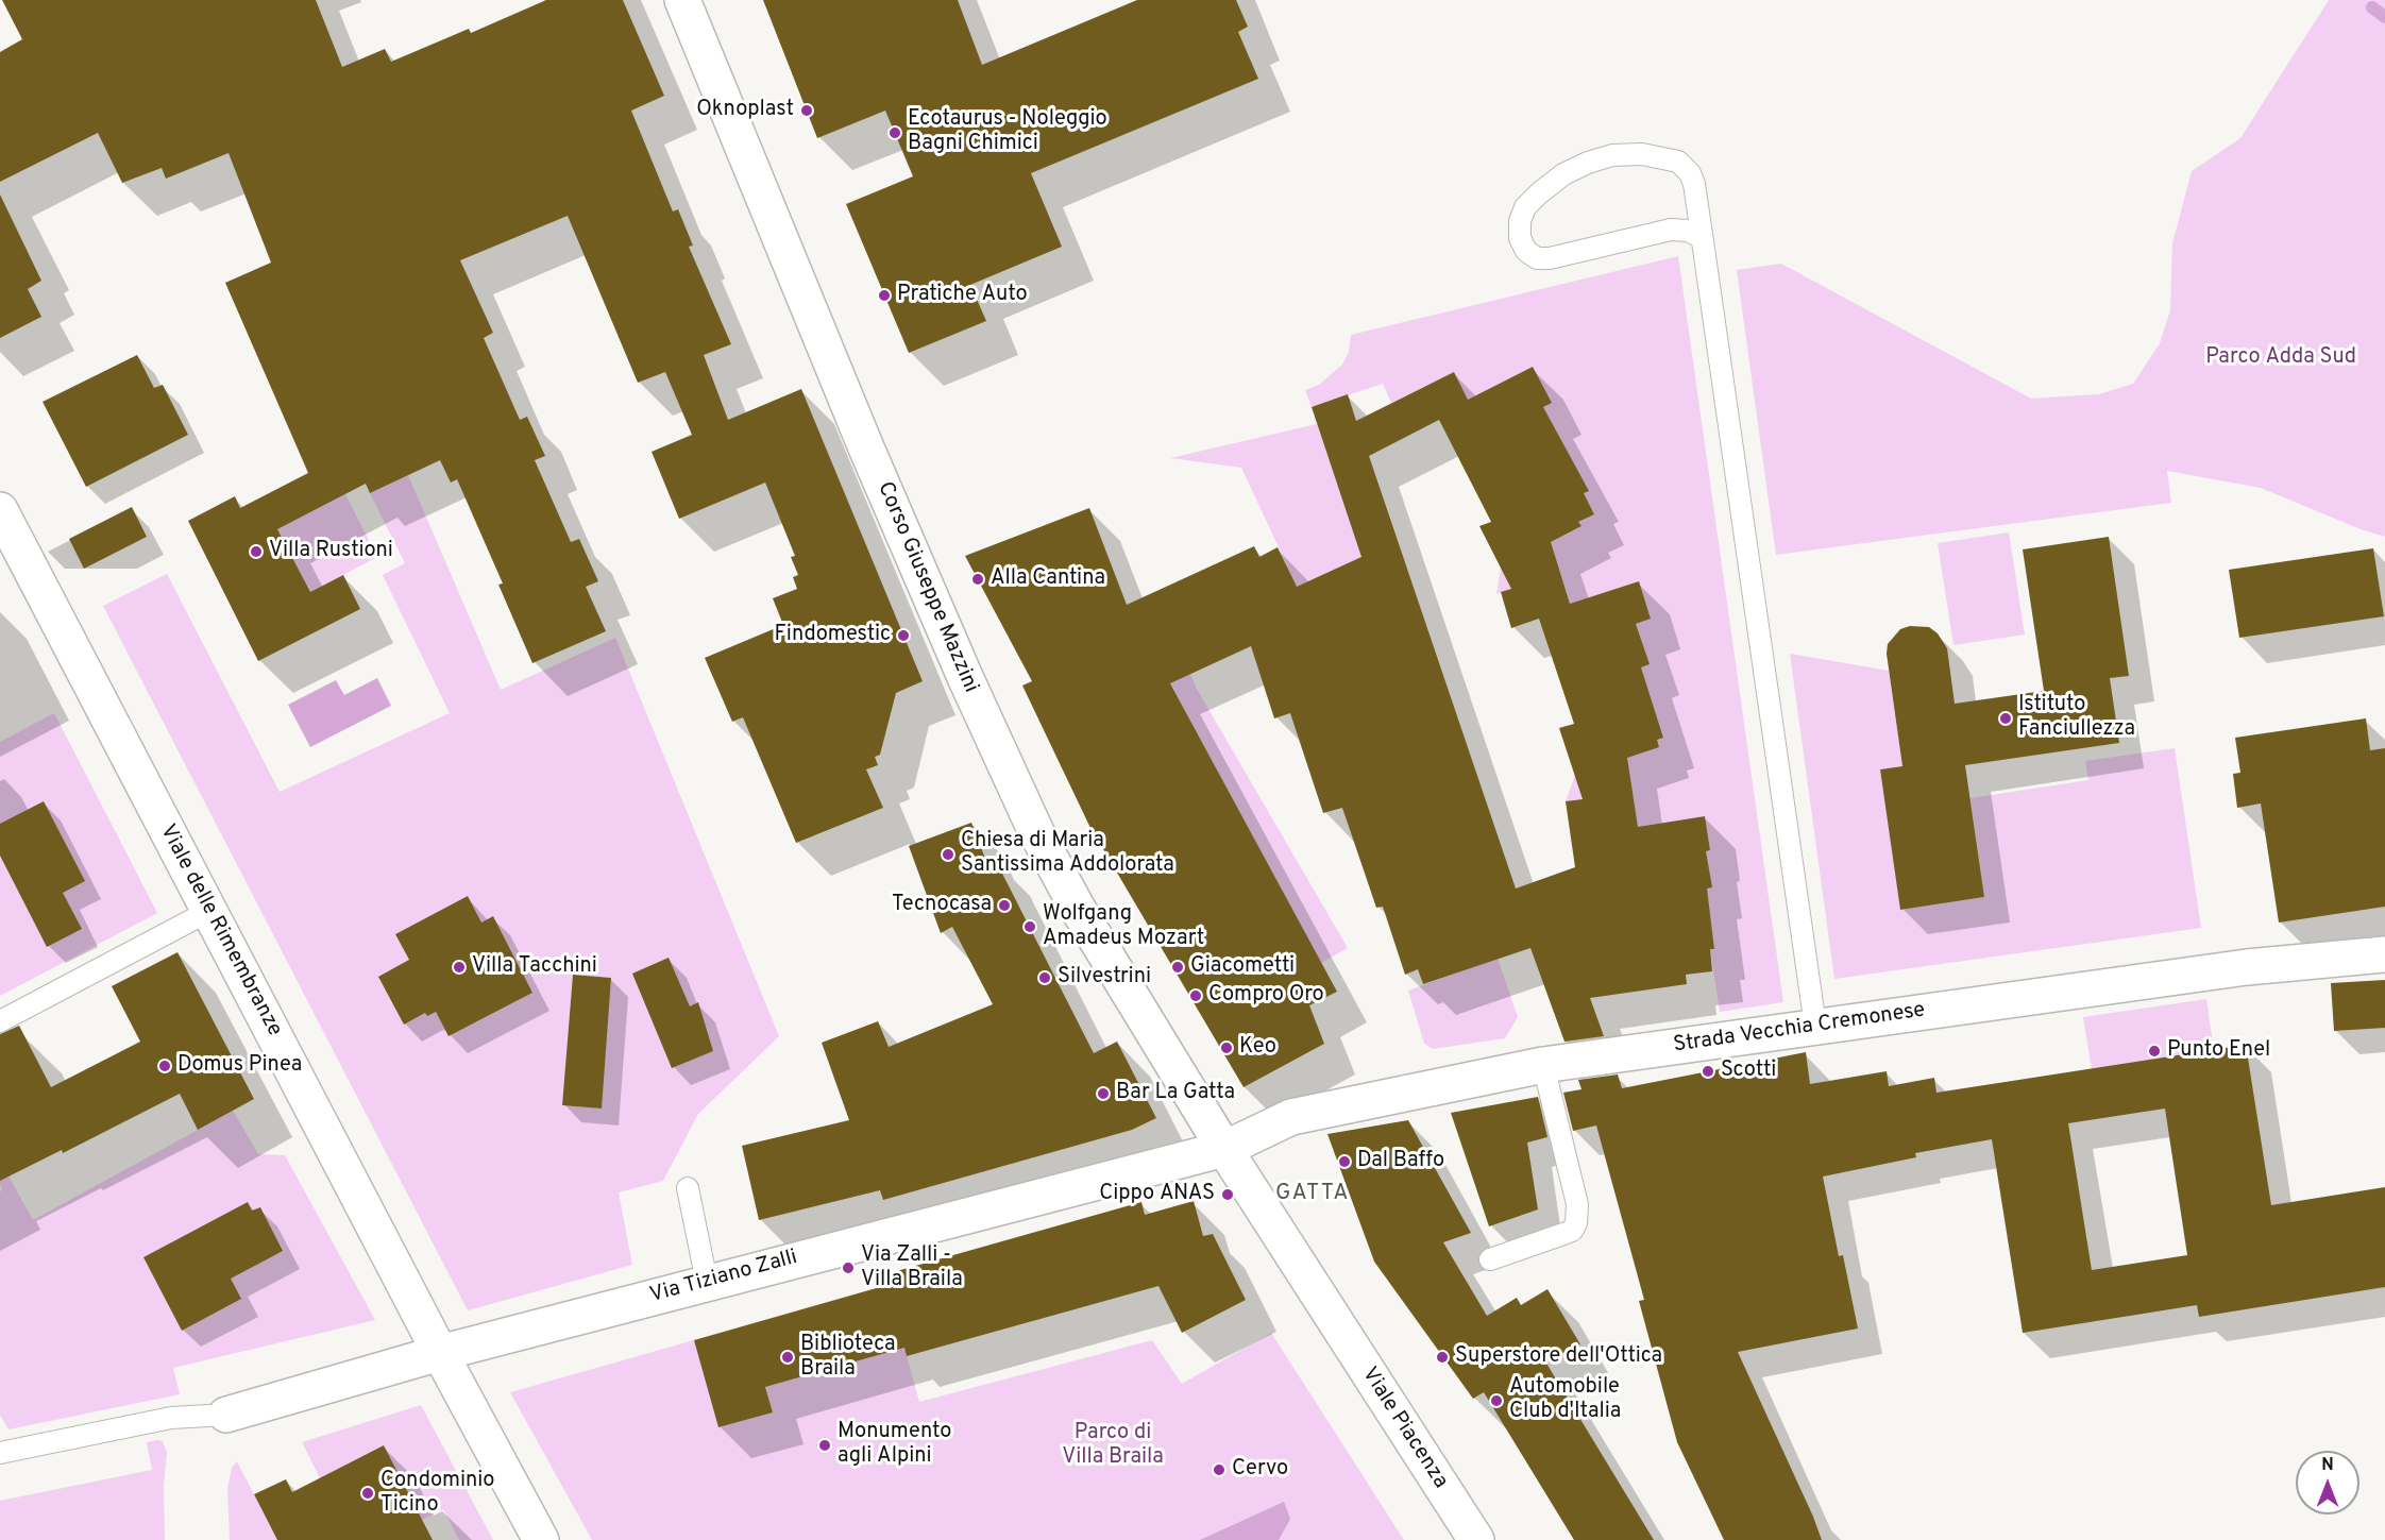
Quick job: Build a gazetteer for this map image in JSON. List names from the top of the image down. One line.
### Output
{"streets":{"street":["Corso Giuseppe Mazzini","Viale delle Rimembranze","Strada Vecchia Cremonese","Via Tiziano Zalli","Viale Piacenza"]},"crossings":[["Corso Giuseppe Mazzini","Strada Vecchia Cremonese"],["Corso Giuseppe Mazzini","Via Tiziano Zalli"],["Corso Giuseppe Mazzini","Viale Piacenza"],["Viale delle Rimembranze","Via Tiziano Zalli"],["Strada Vecchia Cremonese","Via Tiziano Zalli"]],"districts":["GATTA"],"parks":["Parco Adda Sud","Parco di Villa Braila"],"places":["Oknoplast","Ecotaurus - Noleggio Bagni Chimici","Pratiche Auto","Villa Rustioni","Alla Cantina","Findomestic","Istituto Fanciullezza","Chiesa di Maria Santissima Addolorata","Tecnocasa","Wolfgang Amadeus Mozart","Villa Tacchini","Giacometti","Silvestrini","Compro Oro","Keo","Punto Enel","Domus Pinea","Scotti","Bar La Gatta","Dal Baffo","Cippo ANAS","Via Zalli - Villa Braila","Biblioteca Braila","Superstore dell'Ottica","Automobile Club d'Italia","Monumento agli Alpini","Cervo","Condominio Ticino"],"north":"top"}
